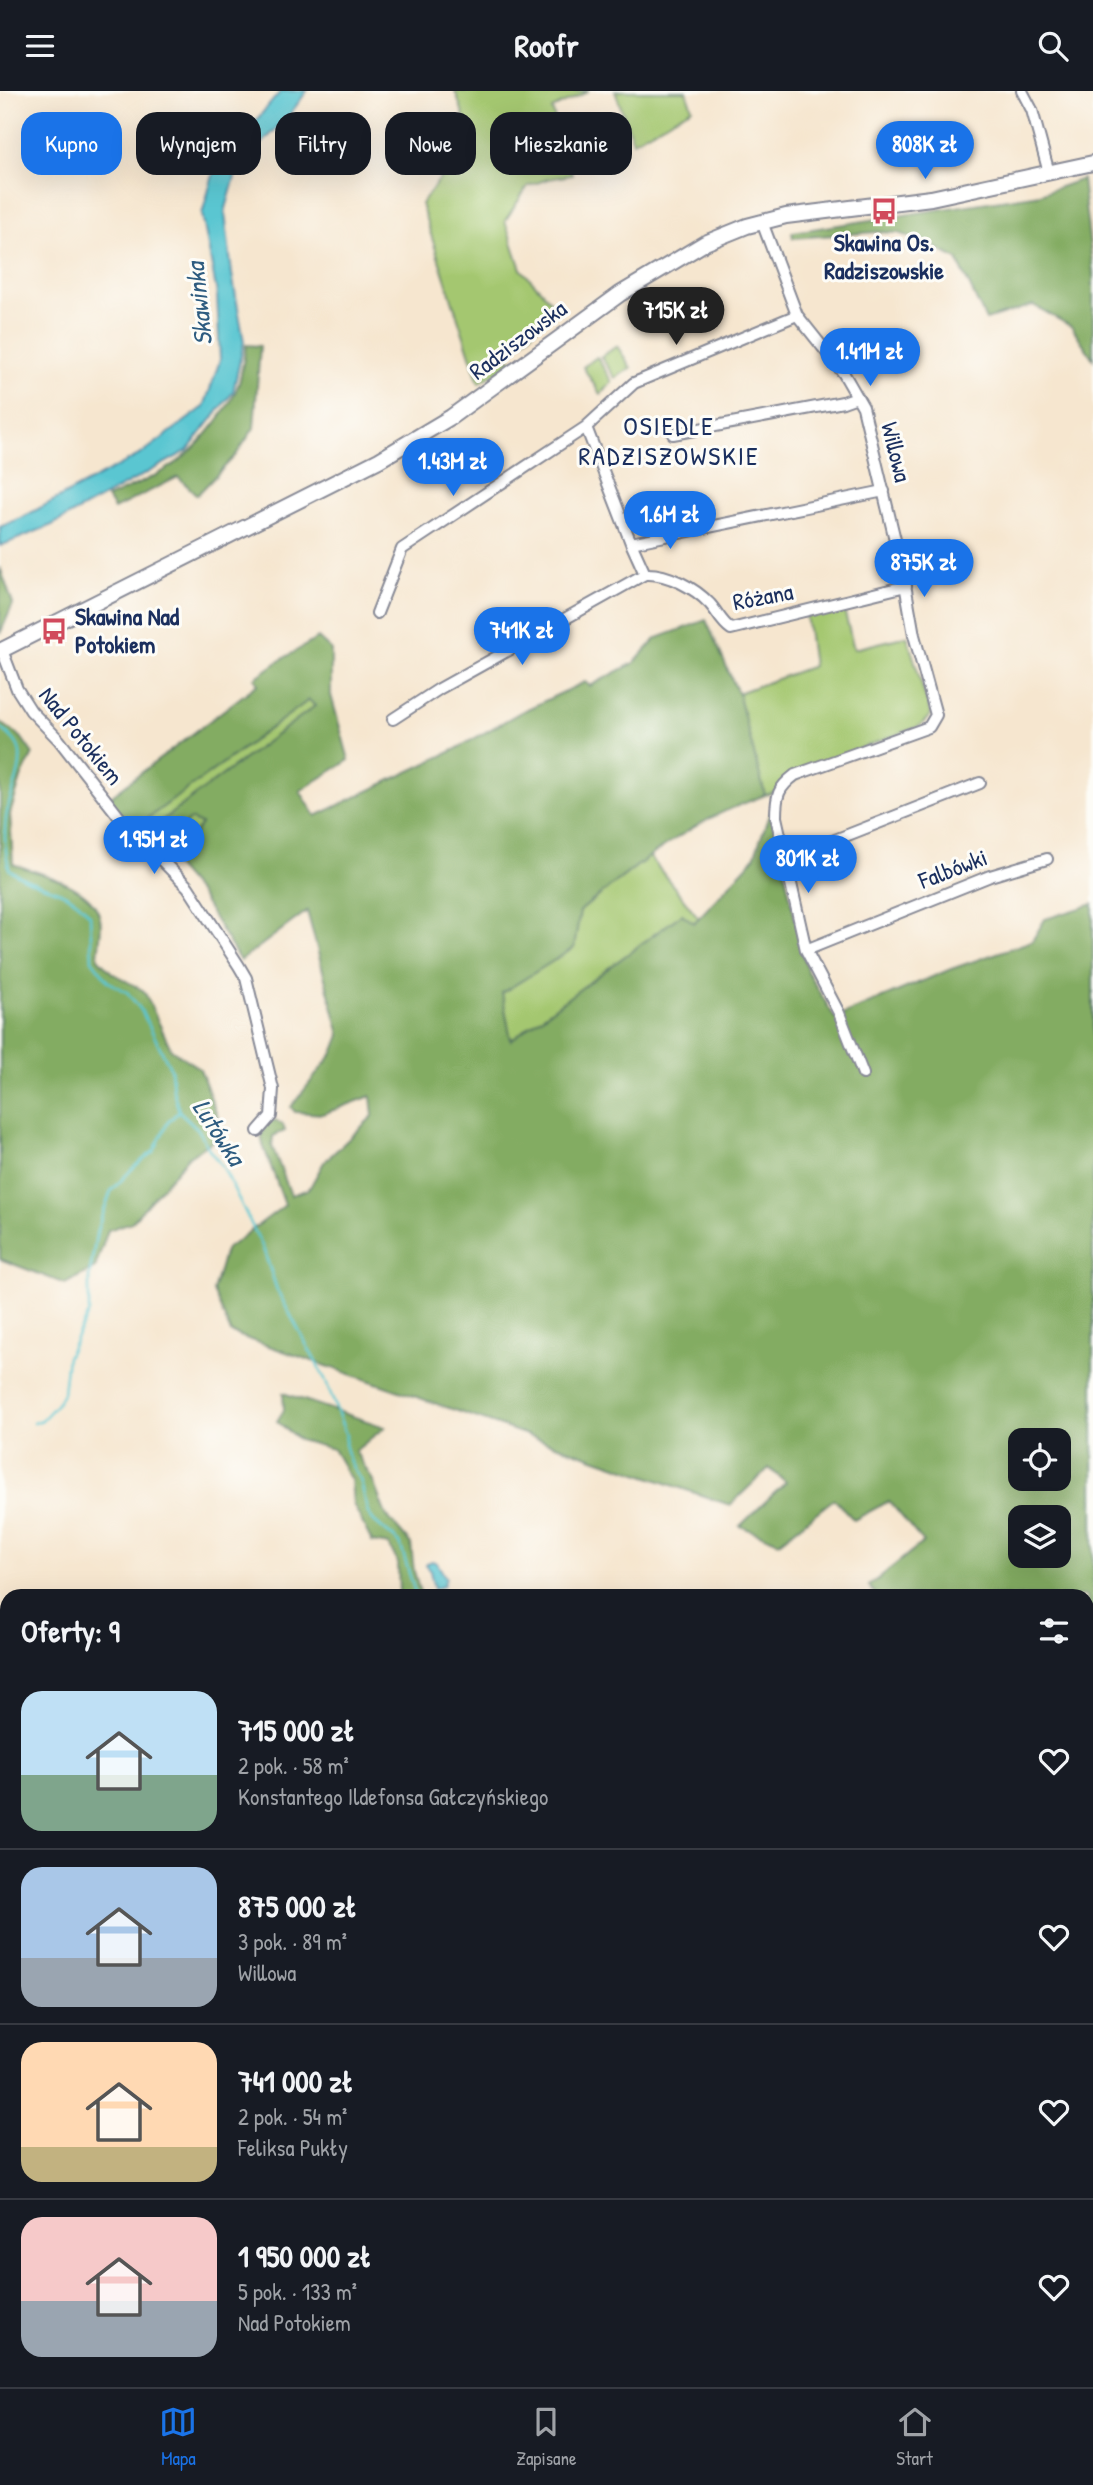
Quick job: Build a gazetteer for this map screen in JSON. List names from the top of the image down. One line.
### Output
{"streets":{"street":["Radziszowska","Willowa","Różana","Nad Potokiem","Falbówki"]},"crossings":[["Radziszowska","Willowa"],["Radziszowska","Nad Potokiem"],["Willowa","Różana"]],"districts":["OSIEDLE RADZISZOWSKIE"],"water":["Skawinka","Lutówka"],"places":{"bus stop":["Skawina Os. Radziszowskie","Skawina Nad Potokiem"]},"page":{"header":"Roofr","chip":["Kupno","Wynajem","Filtry","Nowe","Mieszkanie"],"price":["808K zł","715K zł","1.41M zł","1.43M zł","1.6M zł","875K zł","741K zł","1.95M zł","801K zł"],"heading":"Oferty: 9","list":[{"name":"715 000 zł","note":"2 pok. · 58 m² · Konstantego Ildefonsa Gałczyńskiego"},{"name":"875 000 zł","note":"3 pok. · 89 m² · Willowa"},{"name":"741 000 zł","note":"2 pok. · 54 m² · Feliksa Pukły"},{"name":"1 950 000 zł","note":"5 pok. · 133 m² · Nad Potokiem"}],"tabs":["Mapa","Zapisane","Start"]}}
